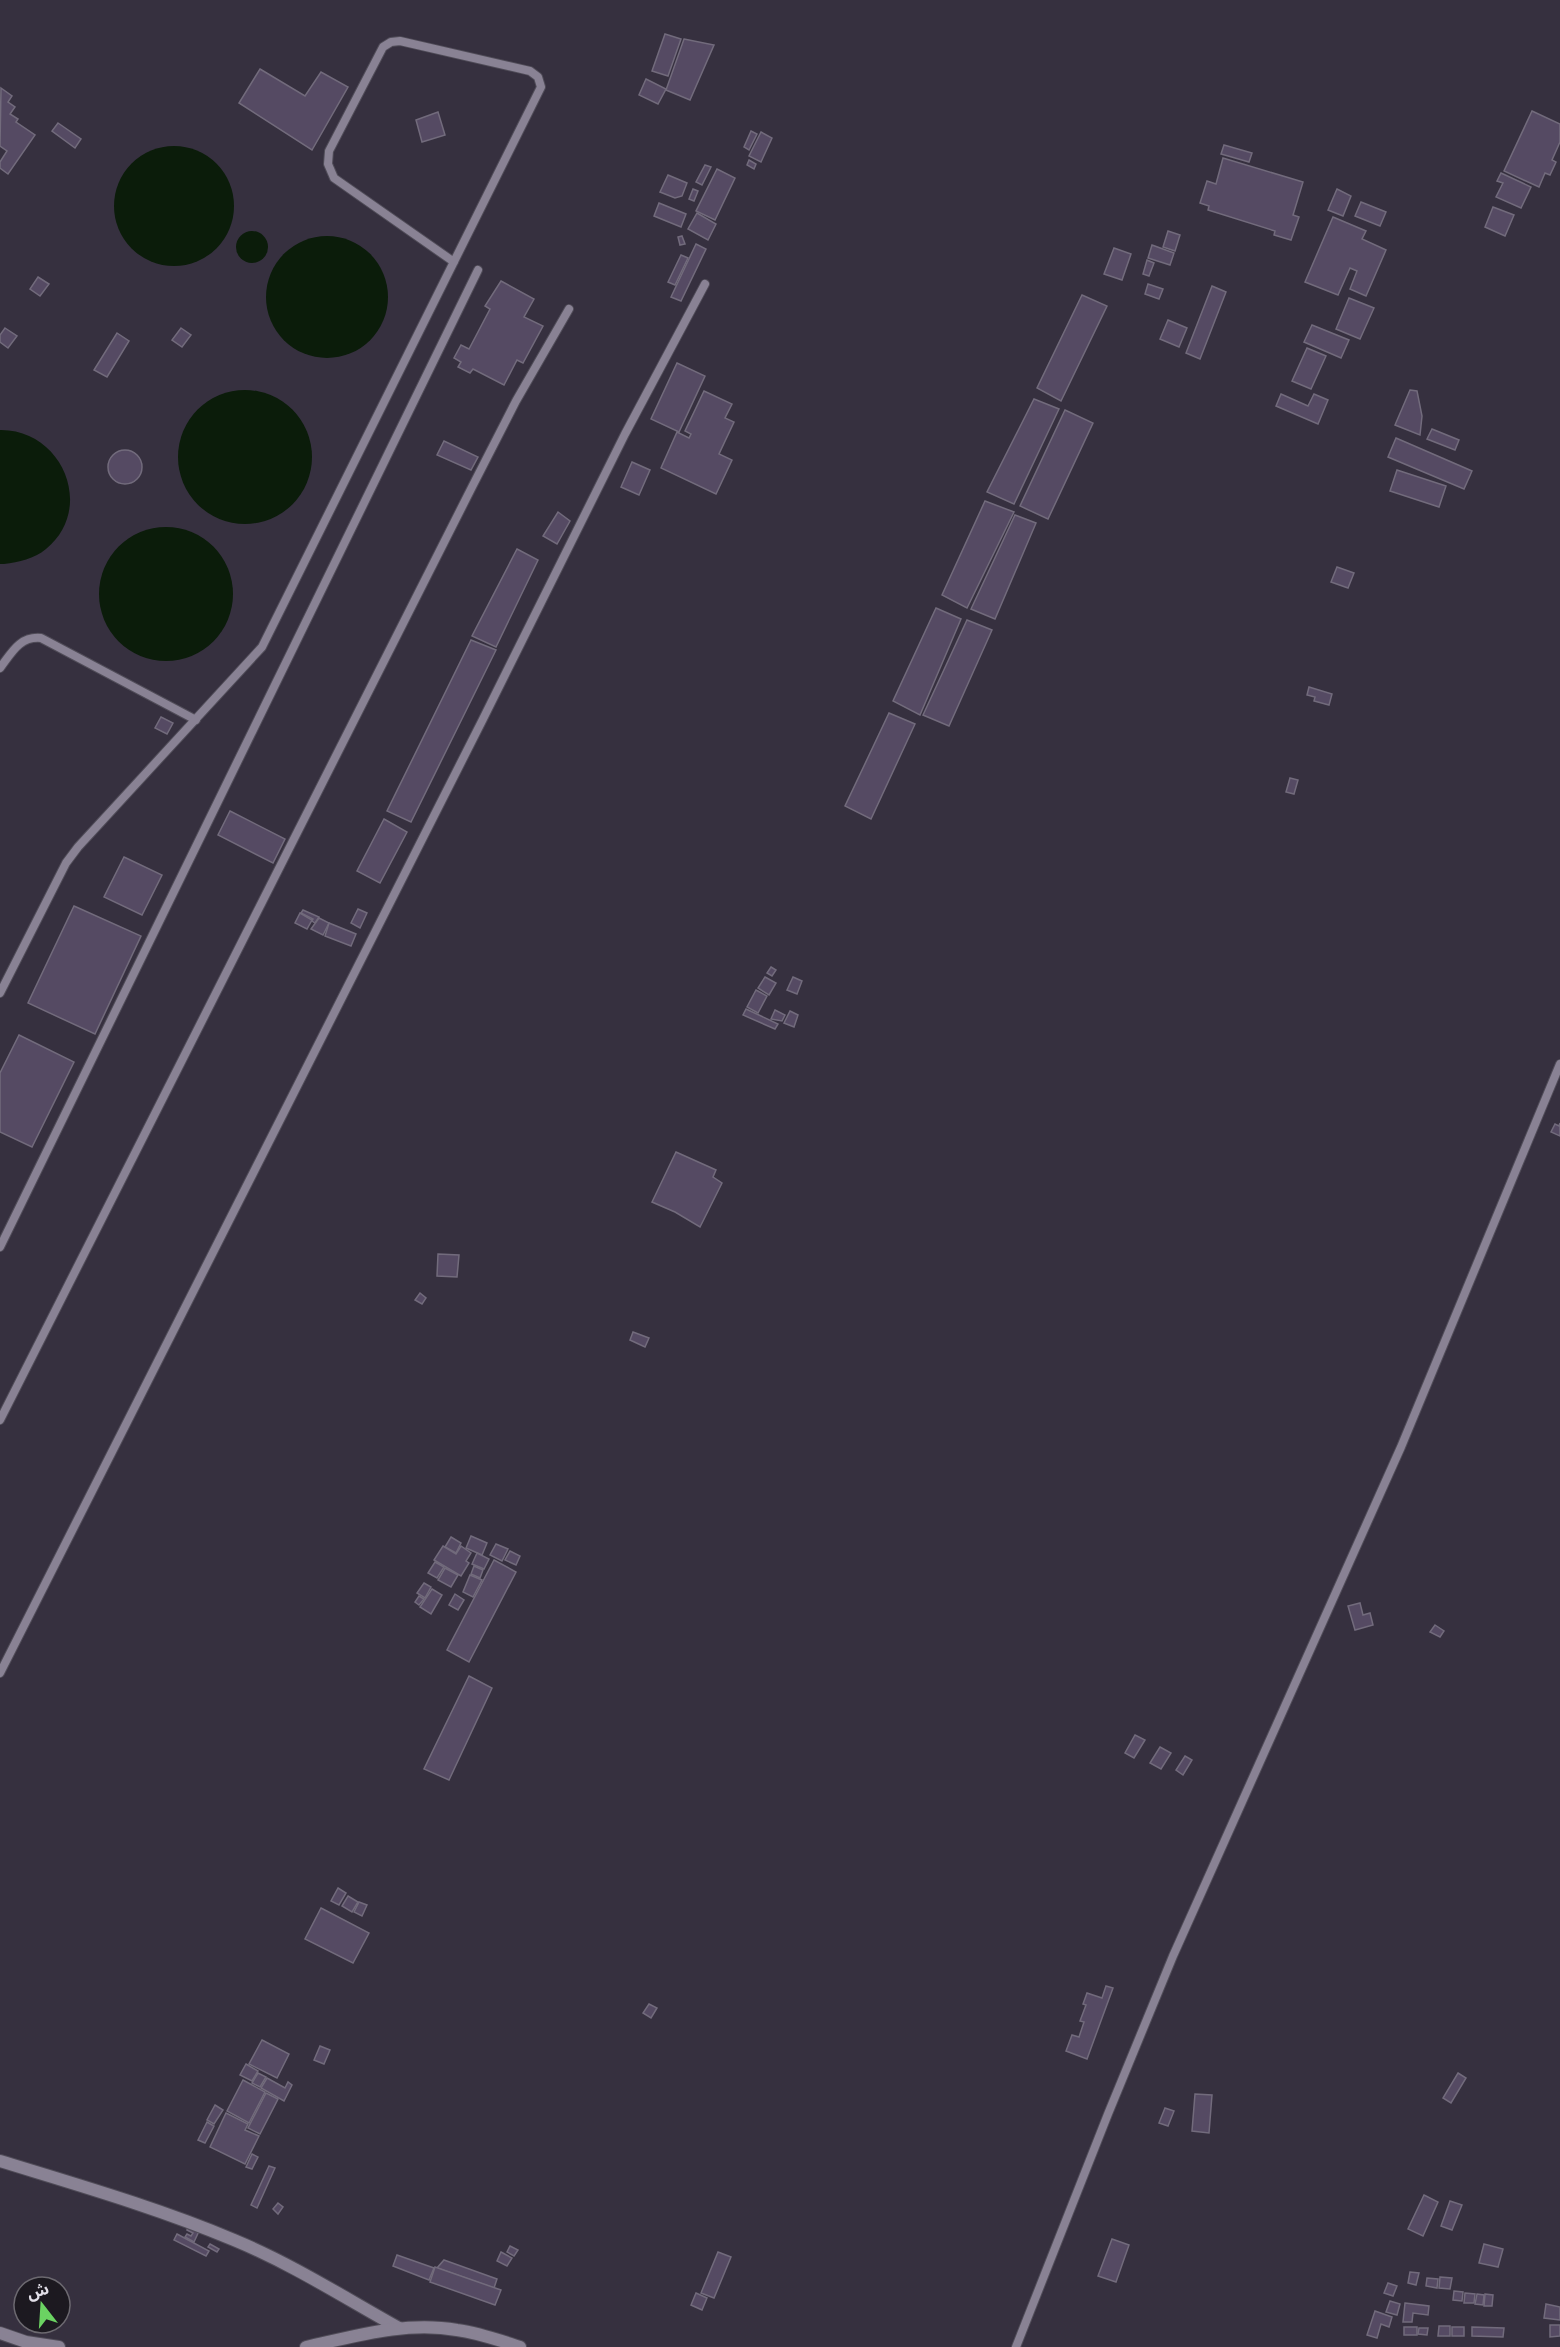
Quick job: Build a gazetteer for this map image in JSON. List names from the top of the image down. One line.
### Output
{"north":"top"}
